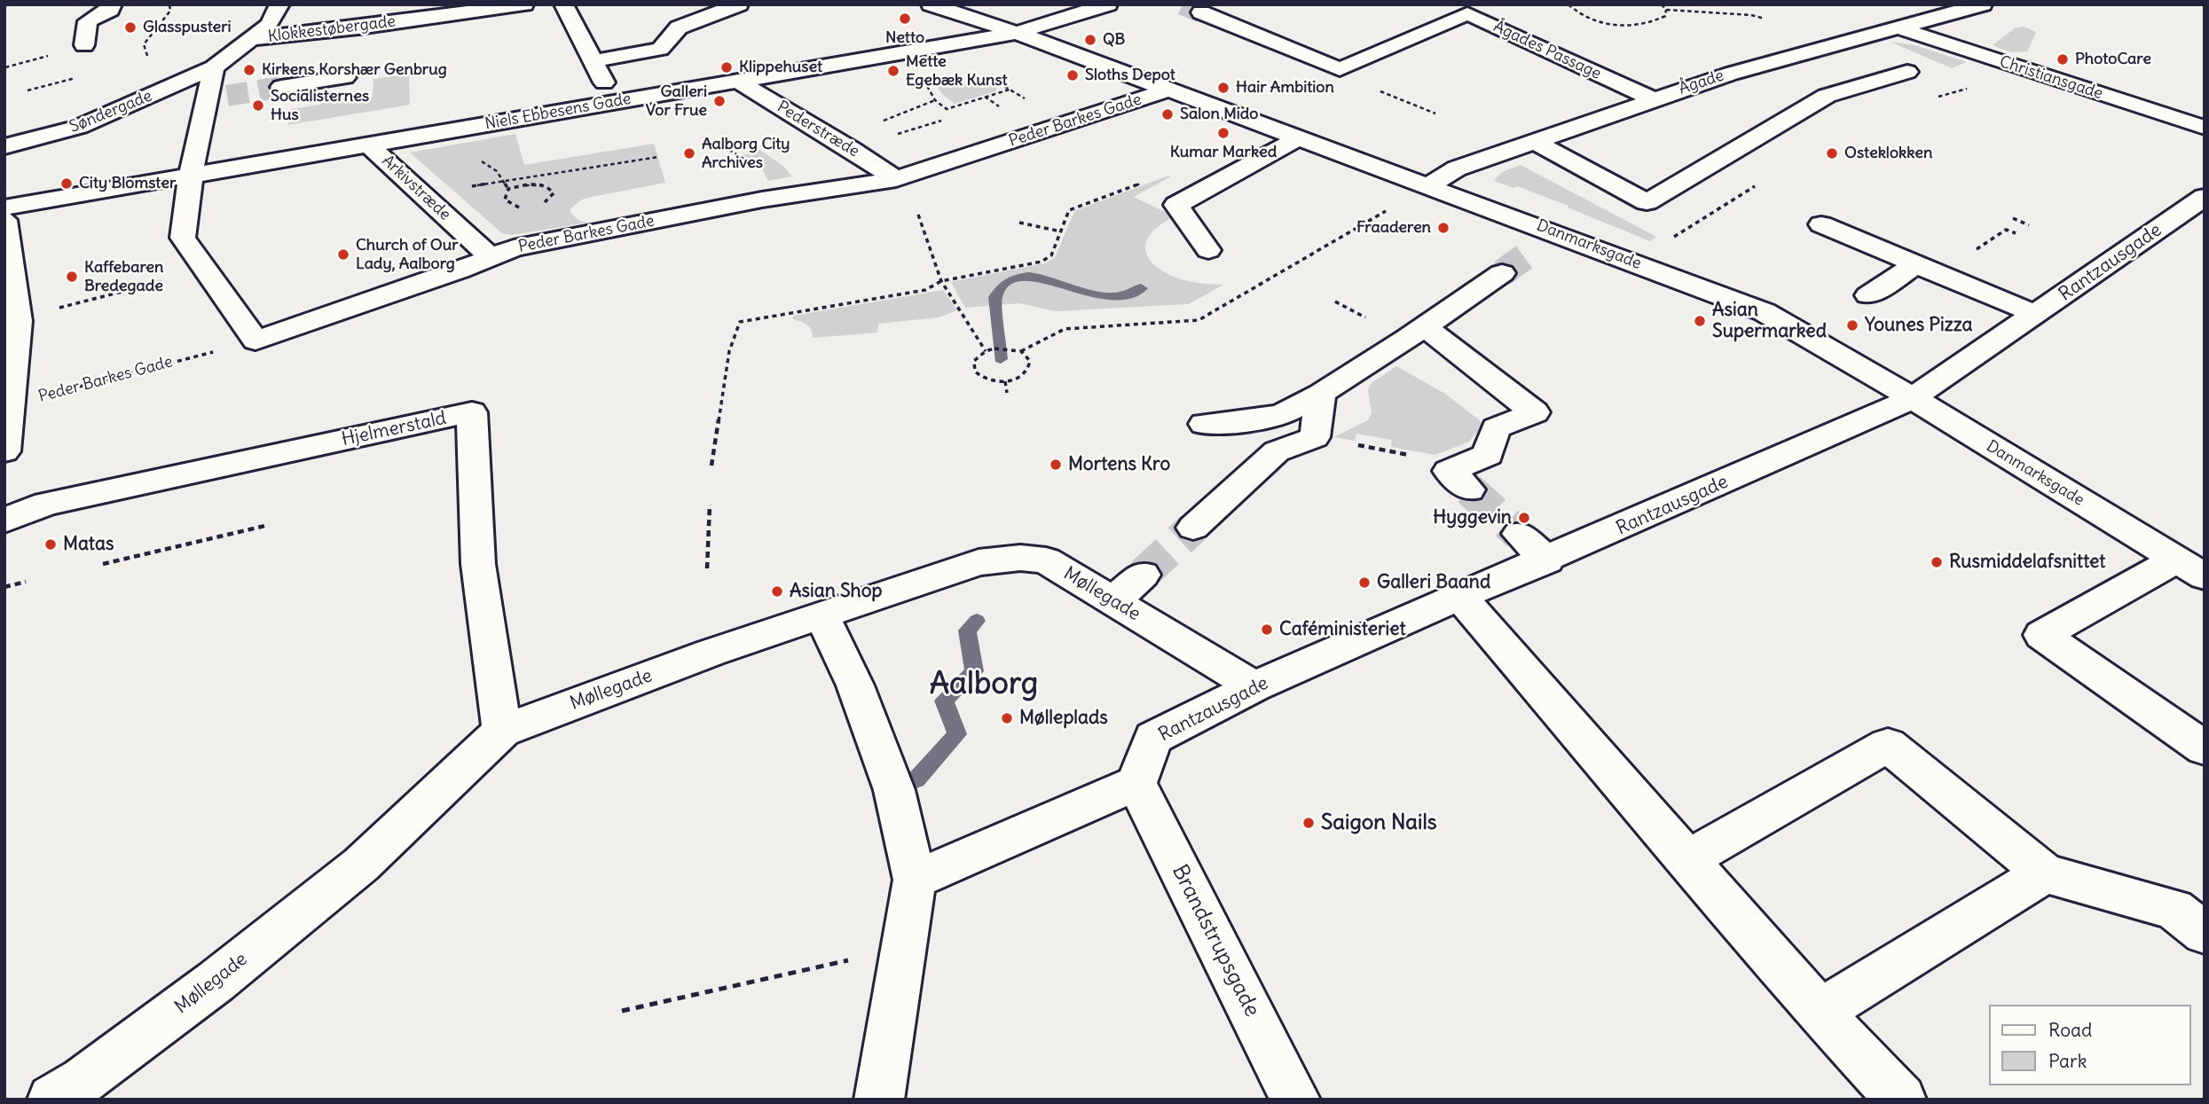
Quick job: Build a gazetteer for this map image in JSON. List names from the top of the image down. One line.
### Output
{"streets":{"street":["Klokkestøbergade","Ågades Passage","Christiansgade","Ågade","Søndergade","Niels Ebbesens Gade","Peder Barkes Gade","Pederstræde","Arkivstræde","Danmarksgade","Rantzausgade","Hjelmerstald","Møllegade","Brandstrupsgade"]},"crossings":[["Klokkestøbergade","Søndergade"],["Ågades Passage","Ågade"],["Christiansgade","Ågade"],["Ågade","Danmarksgade"],["Niels Ebbesens Gade","Pederstræde"],["Niels Ebbesens Gade","Arkivstræde"],["Niels Ebbesens Gade","Danmarksgade"],["Peder Barkes Gade","Pederstræde"],["Peder Barkes Gade","Arkivstræde"],["Peder Barkes Gade","Danmarksgade"],["Danmarksgade","Rantzausgade"],["Rantzausgade","Møllegade"],["Rantzausgade","Brandstrupsgade"],["Hjelmerstald","Møllegade"]],"districts":["Aalborg"],"places":["Netto","Glasspusteri","QB","PhotoCare","Klippehuset","Kirkens Korshær Genbrug","Mette Egebæk Kunst","Sloths Depot","Hair Ambition","Galleri Vor Frue","Socialisternes Hus","Salon Mido","Kumar Marked","Aalborg City Archives","Osteklokken","City Blomster","Fraaderen","Church of Our Lady, Aalborg","Kaffebaren Bredegade","Asian Supermarked","Younes Pizza","Mortens Kro","Hyggevin","Matas","Rusmiddelafsnittet","Galleri Baand","Asian Shop","Caféministeriet","Mølleplads","Saigon Nails"],"legend":["Road","Park"]}
